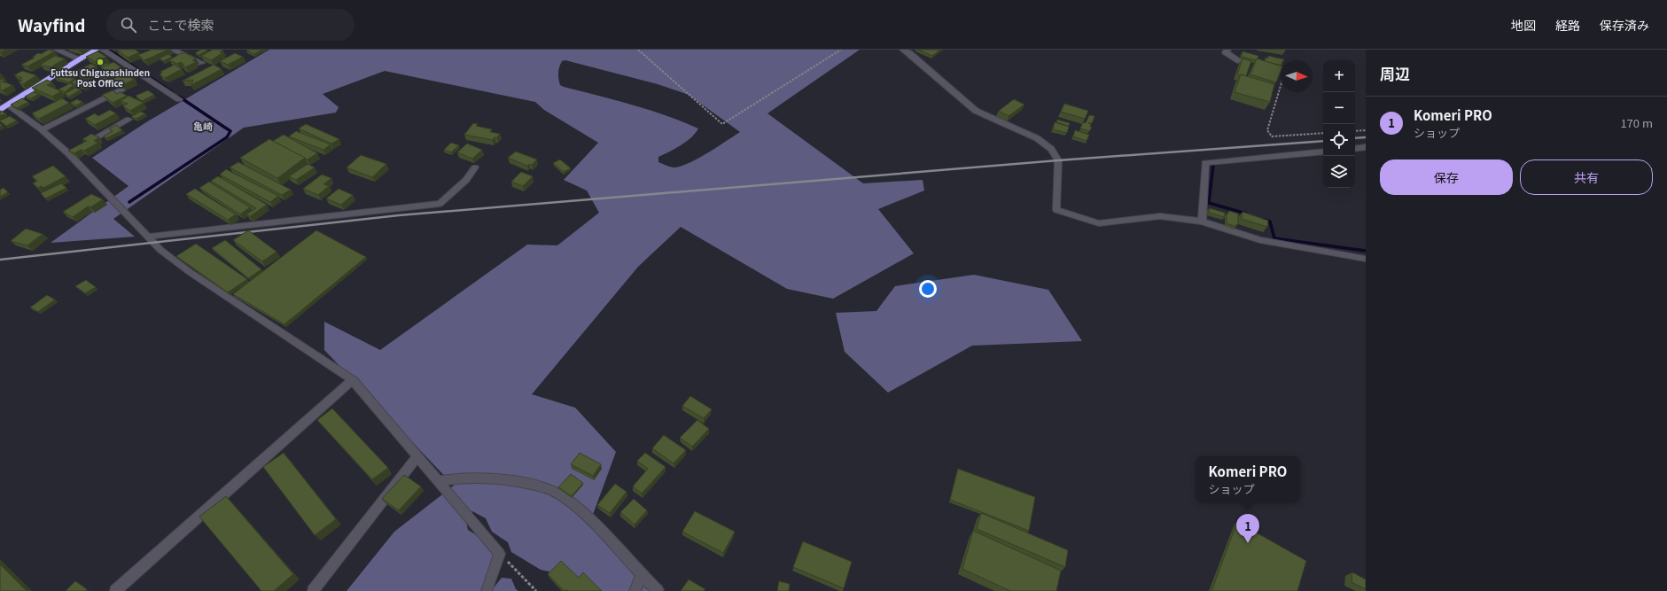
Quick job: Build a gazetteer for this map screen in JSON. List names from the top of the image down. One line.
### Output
{"districts":["亀崎"],"places":["Futtsu Chigusashinden Post Office"],"north":"right","page":{"header":"Wayfind","search":"ここで検索","nav":["地図","経路","保存済み"],"heading":"周辺","map_buttons":["+","−"],"list":[{"mark":"1","name":"Komeri PRO","note":"ショップ","value":"170 m"}],"buttons":["保存","共有"],"popup":["Komeri PRO","ショップ"],"pins":"1"}}
